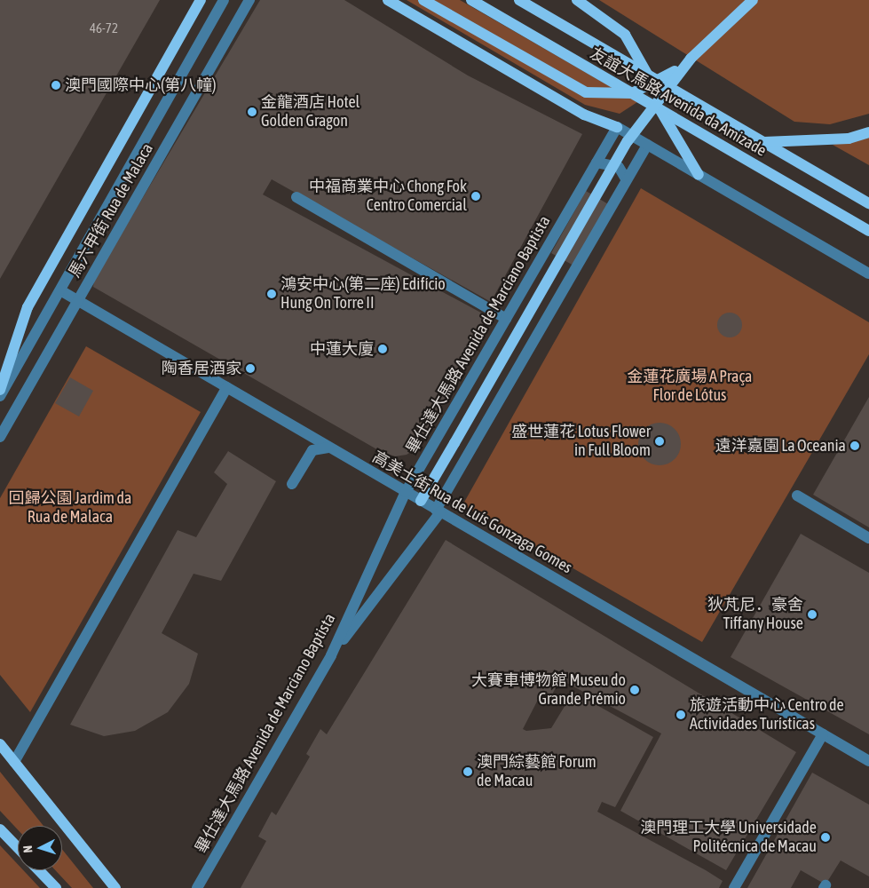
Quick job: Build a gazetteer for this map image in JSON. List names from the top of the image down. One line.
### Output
{"streets":{"main road":["友誼大馬路 Avenida da Amizade"],"street":["馬六甲街 Rua de Malaca","畢仕達大馬路 Avenida de Marciano Baptista","高美士街 Rua de Luís Gonzaga Gomes"]},"crossings":[["馬六甲街 Rua de Malaca","高美士街 Rua de Luís Gonzaga Gomes"],["畢仕達大馬路 Avenida de Marciano Baptista","高美士街 Rua de Luís Gonzaga Gomes"]],"parks":["金蓮花廣場 A Praça Flor de Lótus","回歸公園 Jardim da Rua de Malaca"],"places":["澳門國際中心(第八幢)","金龍酒店 Hotel Golden Gragon","中福商業中心 Chong Fok Centro Comercial","鴻安中心(第二座) Edifício Hung On Torre II","中蓮大廈","陶香居酒家","盛世蓮花 Lotus Flower in Full Bloom","遠洋嘉園 La Oceania","狄芃尼．豪舍 Tiffany House","大賽車博物館 Museu do Grande Prémio","旅遊活動中心 Centro de Actividades Turísticas","澳門綜藝館 Forum de Macau","澳門理工大學 Universidade Politécnica de Macau"],"house_numbers":["46-72"],"north":"left"}
